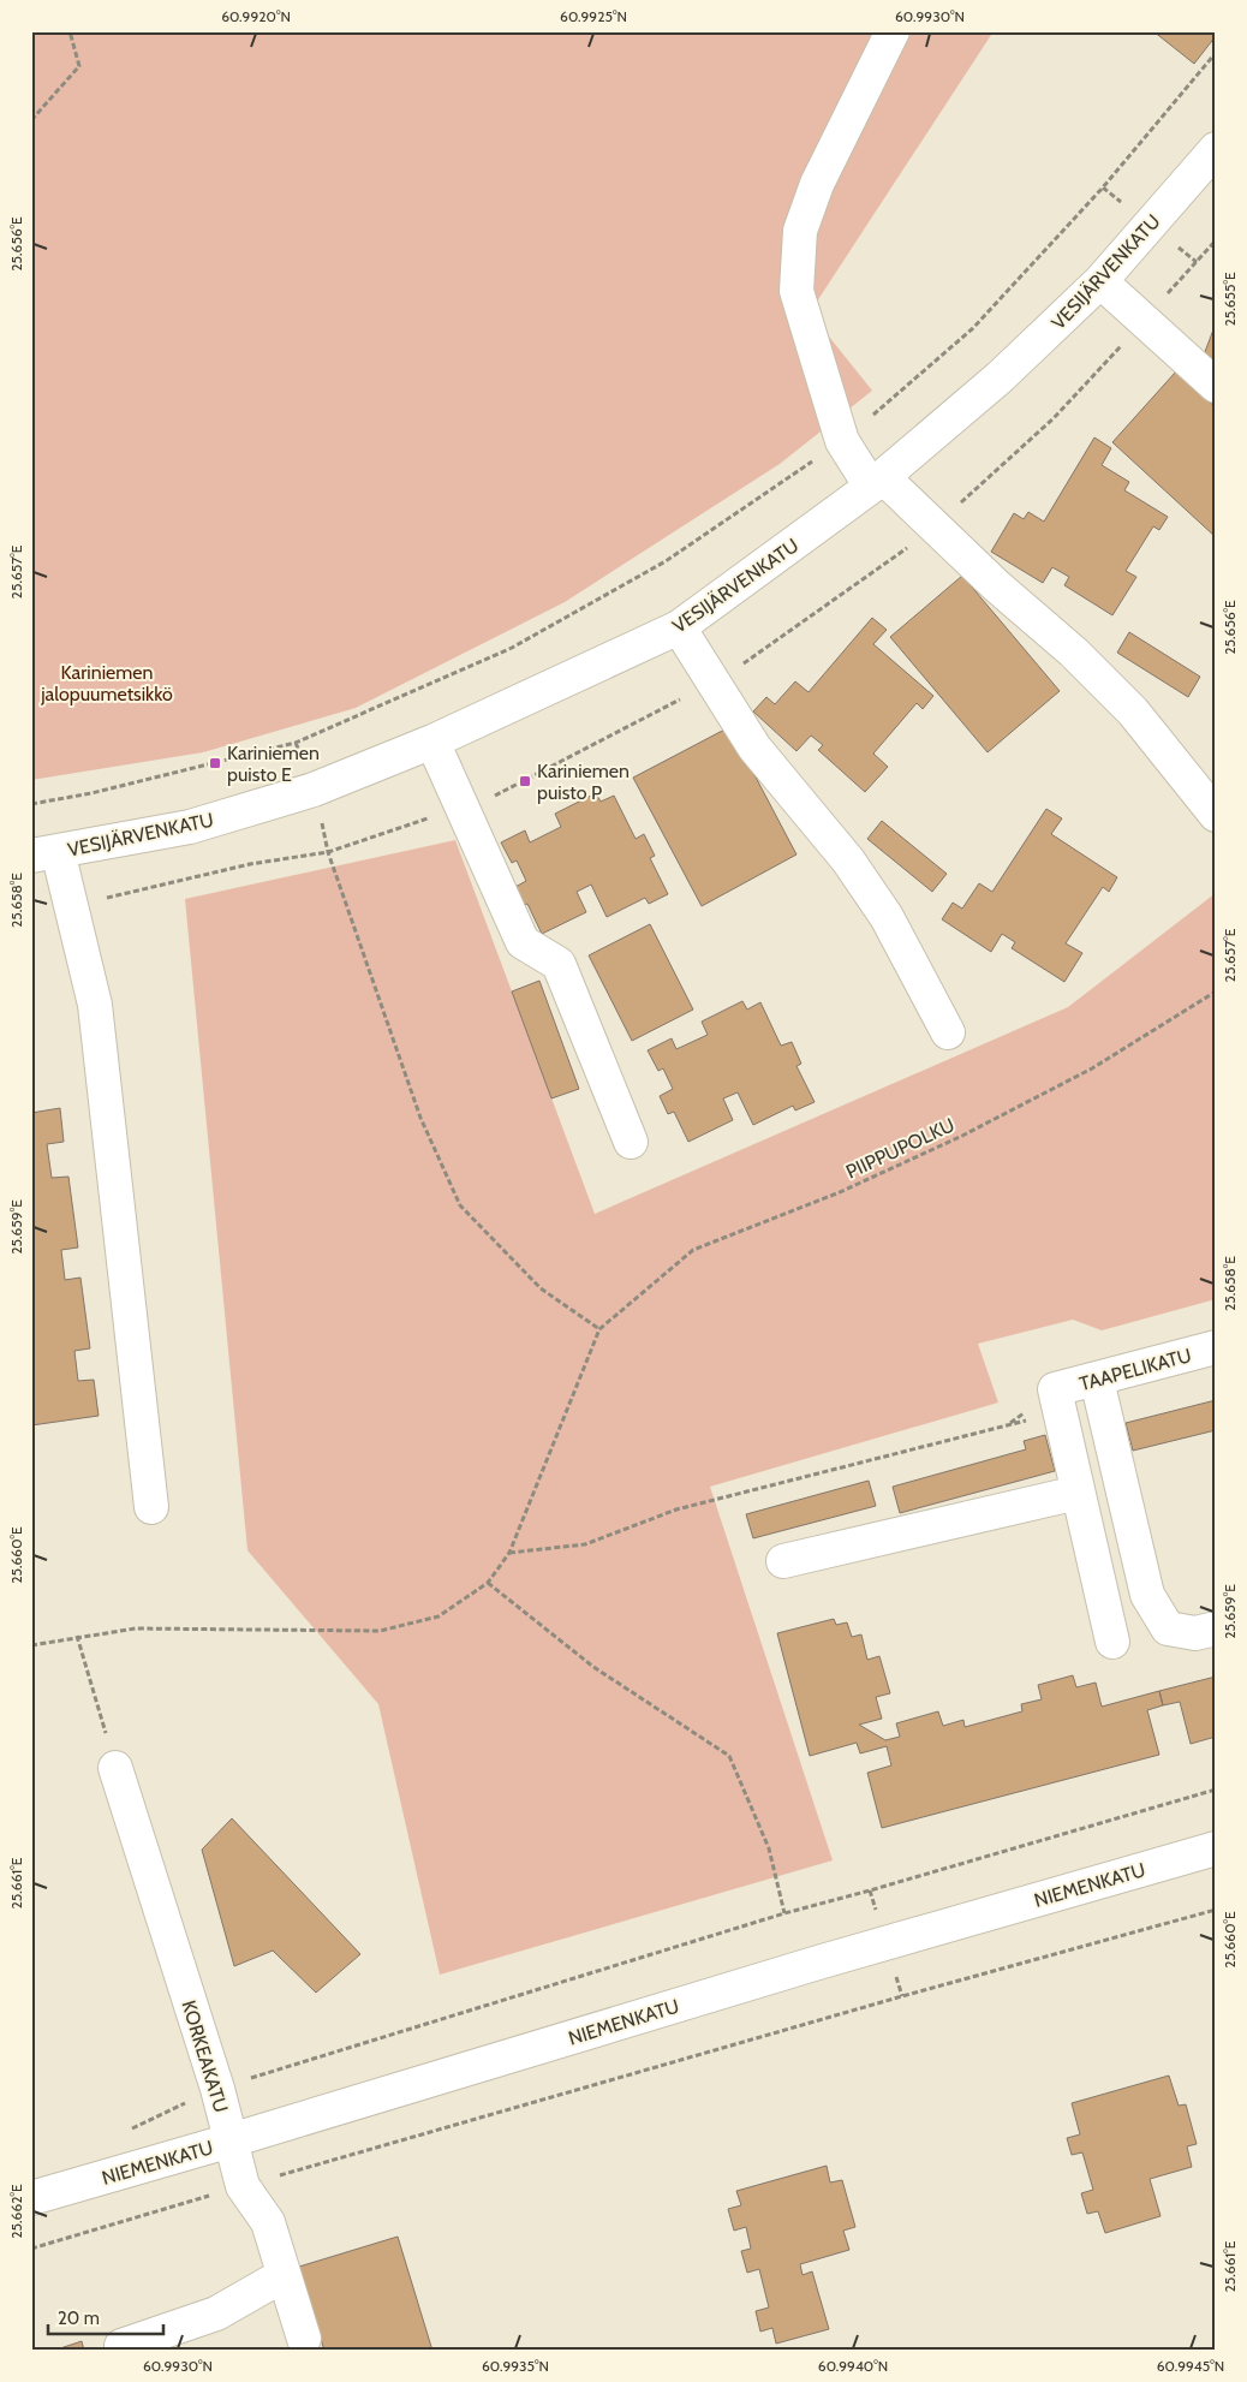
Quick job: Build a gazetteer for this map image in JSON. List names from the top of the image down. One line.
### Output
{"streets":{"street":["VESIJÄRVENKATU","TAAPELIKATU","NIEMENKATU","KORKEAKATU"],"path":["PIIPPUPOLKU"]},"crossings":[["NIEMENKATU","KORKEAKATU"]],"parks":["Kariniemen jalopuumetsikkö"],"places":{"transit":["Kariniemen puisto E","Kariniemen puisto P"]},"scale_bar":"20 m","coordinates":["60.9920°N","60.9925°N","60.9930°N","25.656°E","25.655°E","25.657°E","25.658°E","25.659°E","25.660°E","25.661°E","25.662°E","60.9935°N","60.9940°N","60.9945°N"]}
